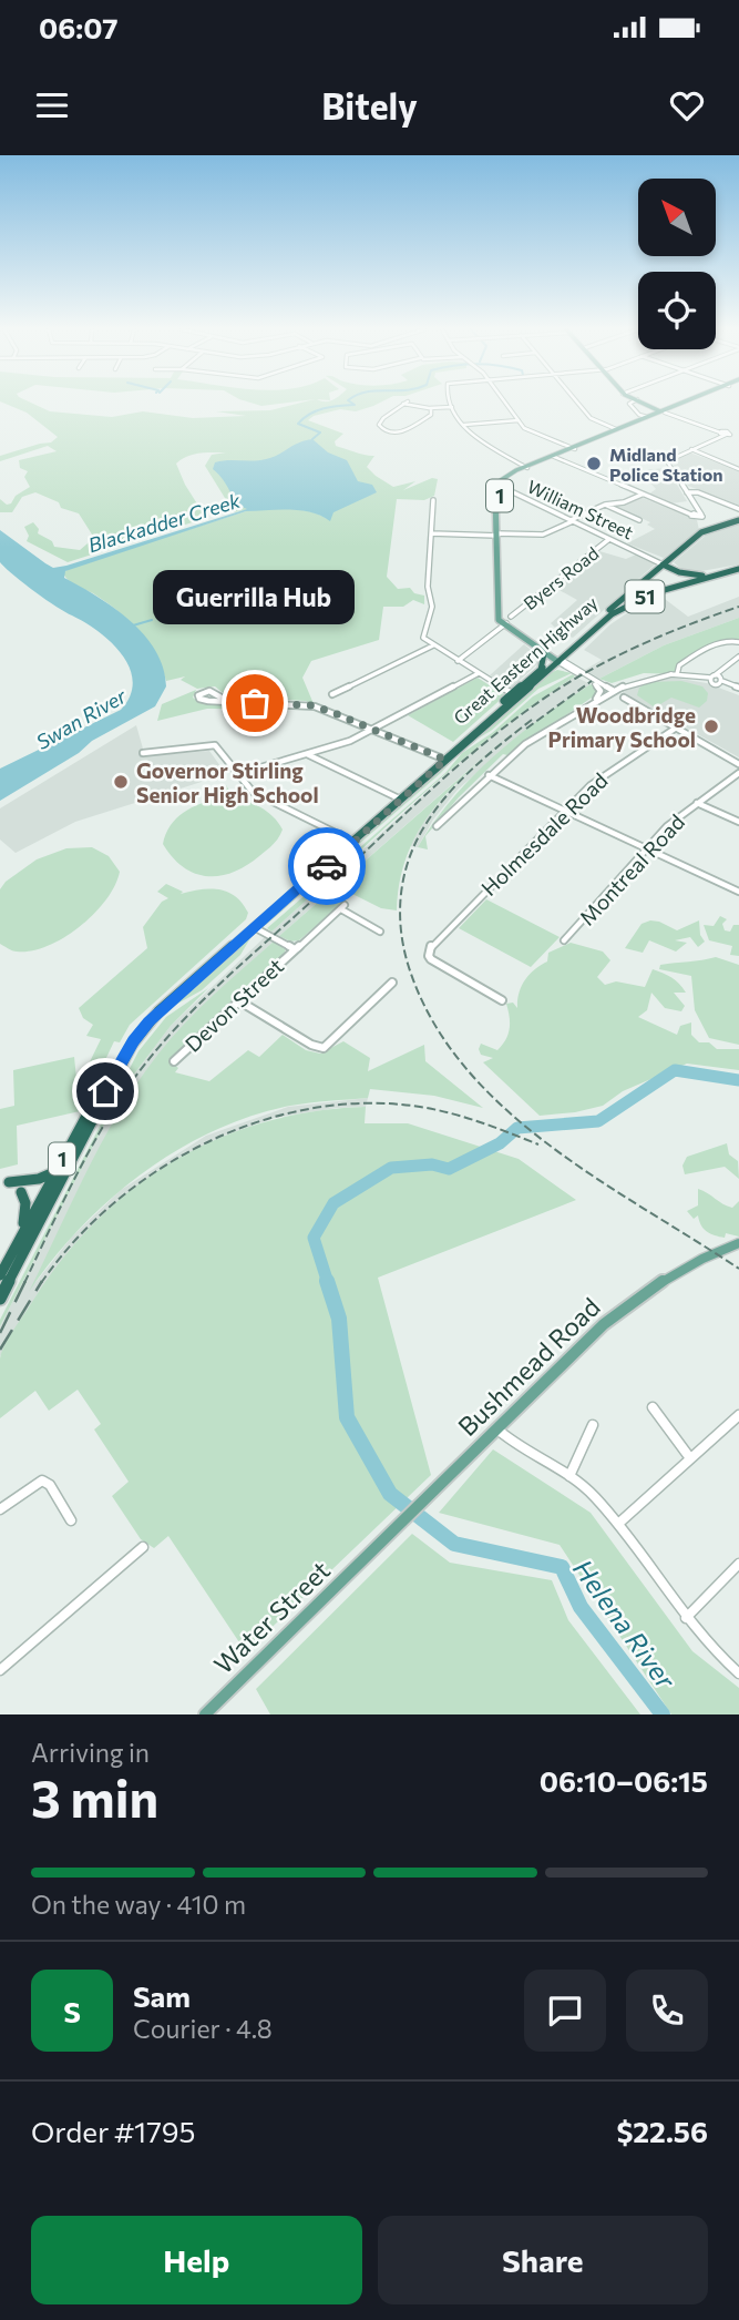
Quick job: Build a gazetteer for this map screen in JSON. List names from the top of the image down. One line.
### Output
{"streets":{"highway":["1","William Street","51","Great Eastern Highway"],"main road":["Bushmead Road","Water Street"],"street":["Byers Road","Holmesdale Road","Montreal Road","Devon Street"]},"crossings":[["1","William Street"],["1","Byers Road"],["William Street","Byers Road"],["William Street","51"],["William Street","Great Eastern Highway"],["51","Great Eastern Highway"],["Great Eastern Highway","Devon Street"],["Bushmead Road","Water Street"]],"water":["Blackadder Creek","Swan River","Helena River"],"places":["Midland Police Station","Guerrilla Hub","Woodbridge Primary School","Governor Stirling Senior High School"],"north":"top left","page":{"status":"06:07","header":"Bitely","bubble":"Guerrilla Hub","heading":["3 min","Arriving in","06:10–06:15"],"panel":["Sam","Courier · 4.8","Order #1795","$22.56"],"bar":"On the way · 410 m","round":"S","buttons":["Help","Share"]}}
